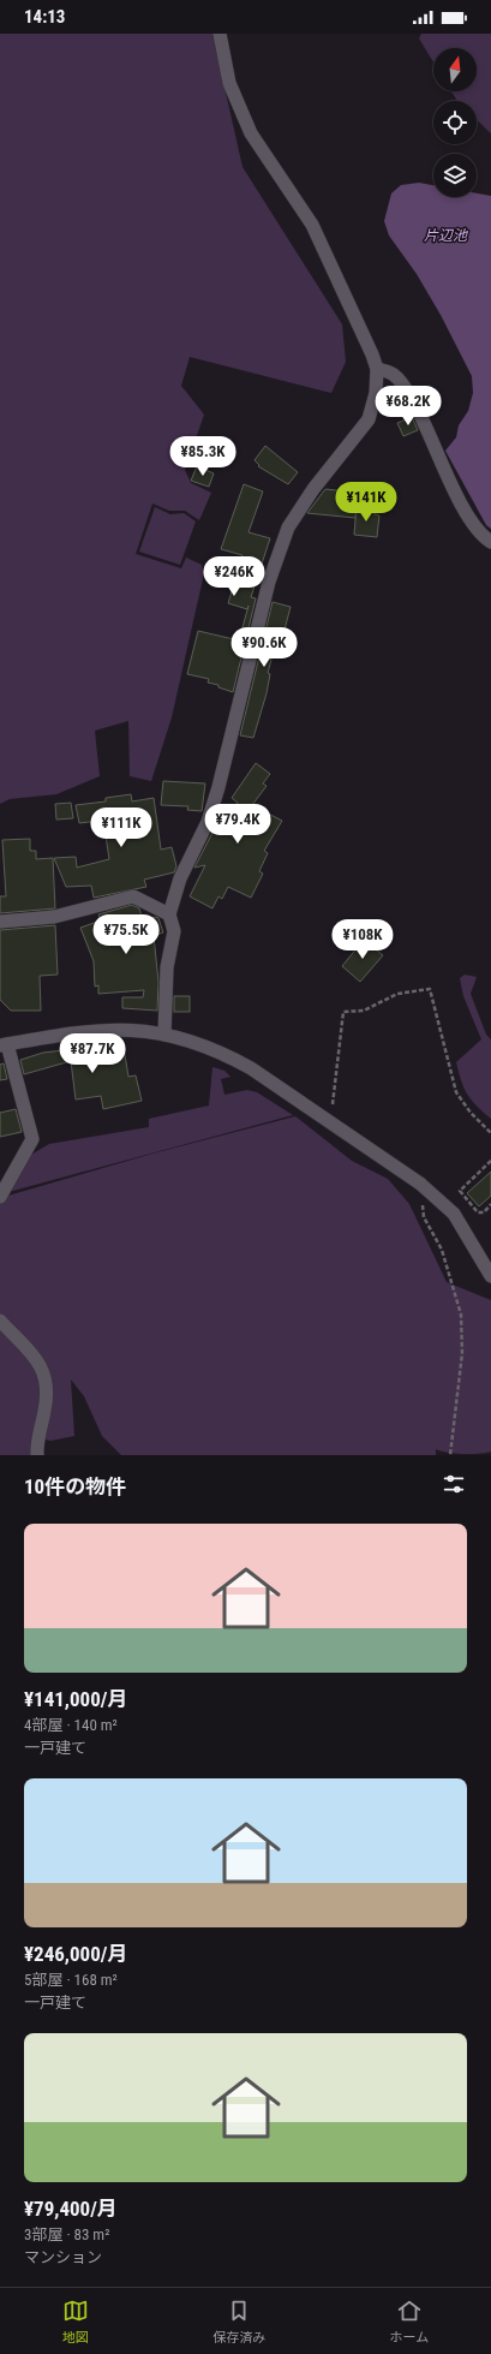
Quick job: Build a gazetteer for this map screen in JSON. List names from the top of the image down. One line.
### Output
{"water":["片辺池"],"north":"top","page":{"status":"14:13","price":["¥68.2K","¥85.3K","¥141K","¥246K","¥90.6K","¥79.4K","¥111K","¥75.5K","¥108K","¥87.7K"],"heading":"10件の物件","list":[{"name":"¥141,000/月","note":"4部屋 · 140 m² · 一戸建て"},{"name":"¥246,000/月","note":"5部屋 · 168 m² · 一戸建て"},{"name":"¥79,400/月","note":"3部屋 · 83 m² · マンション"}],"tabs":["地図","保存済み","ホーム"]}}
